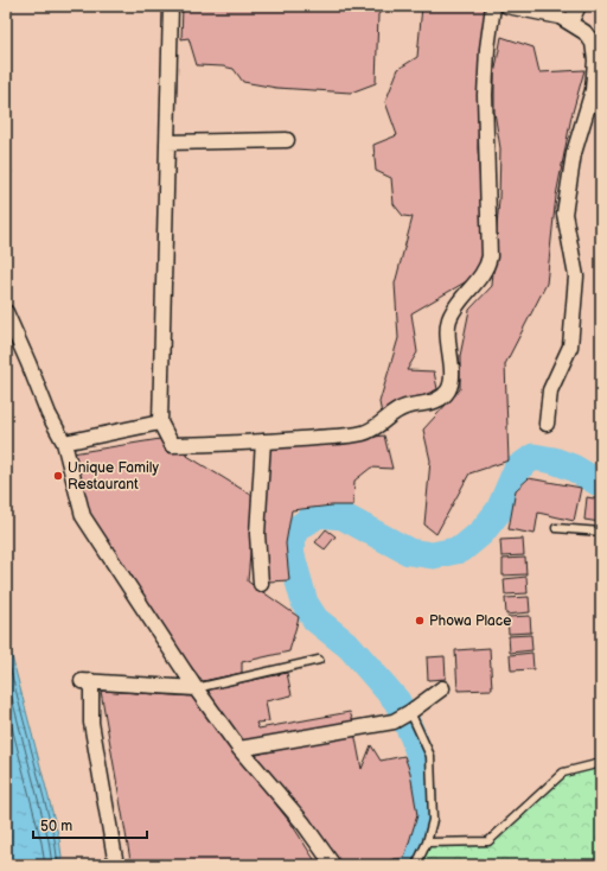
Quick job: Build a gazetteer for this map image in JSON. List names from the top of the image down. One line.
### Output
{"places":["Unique Family Restaurant","Phowa Place"],"scale_bar":"50 m"}
